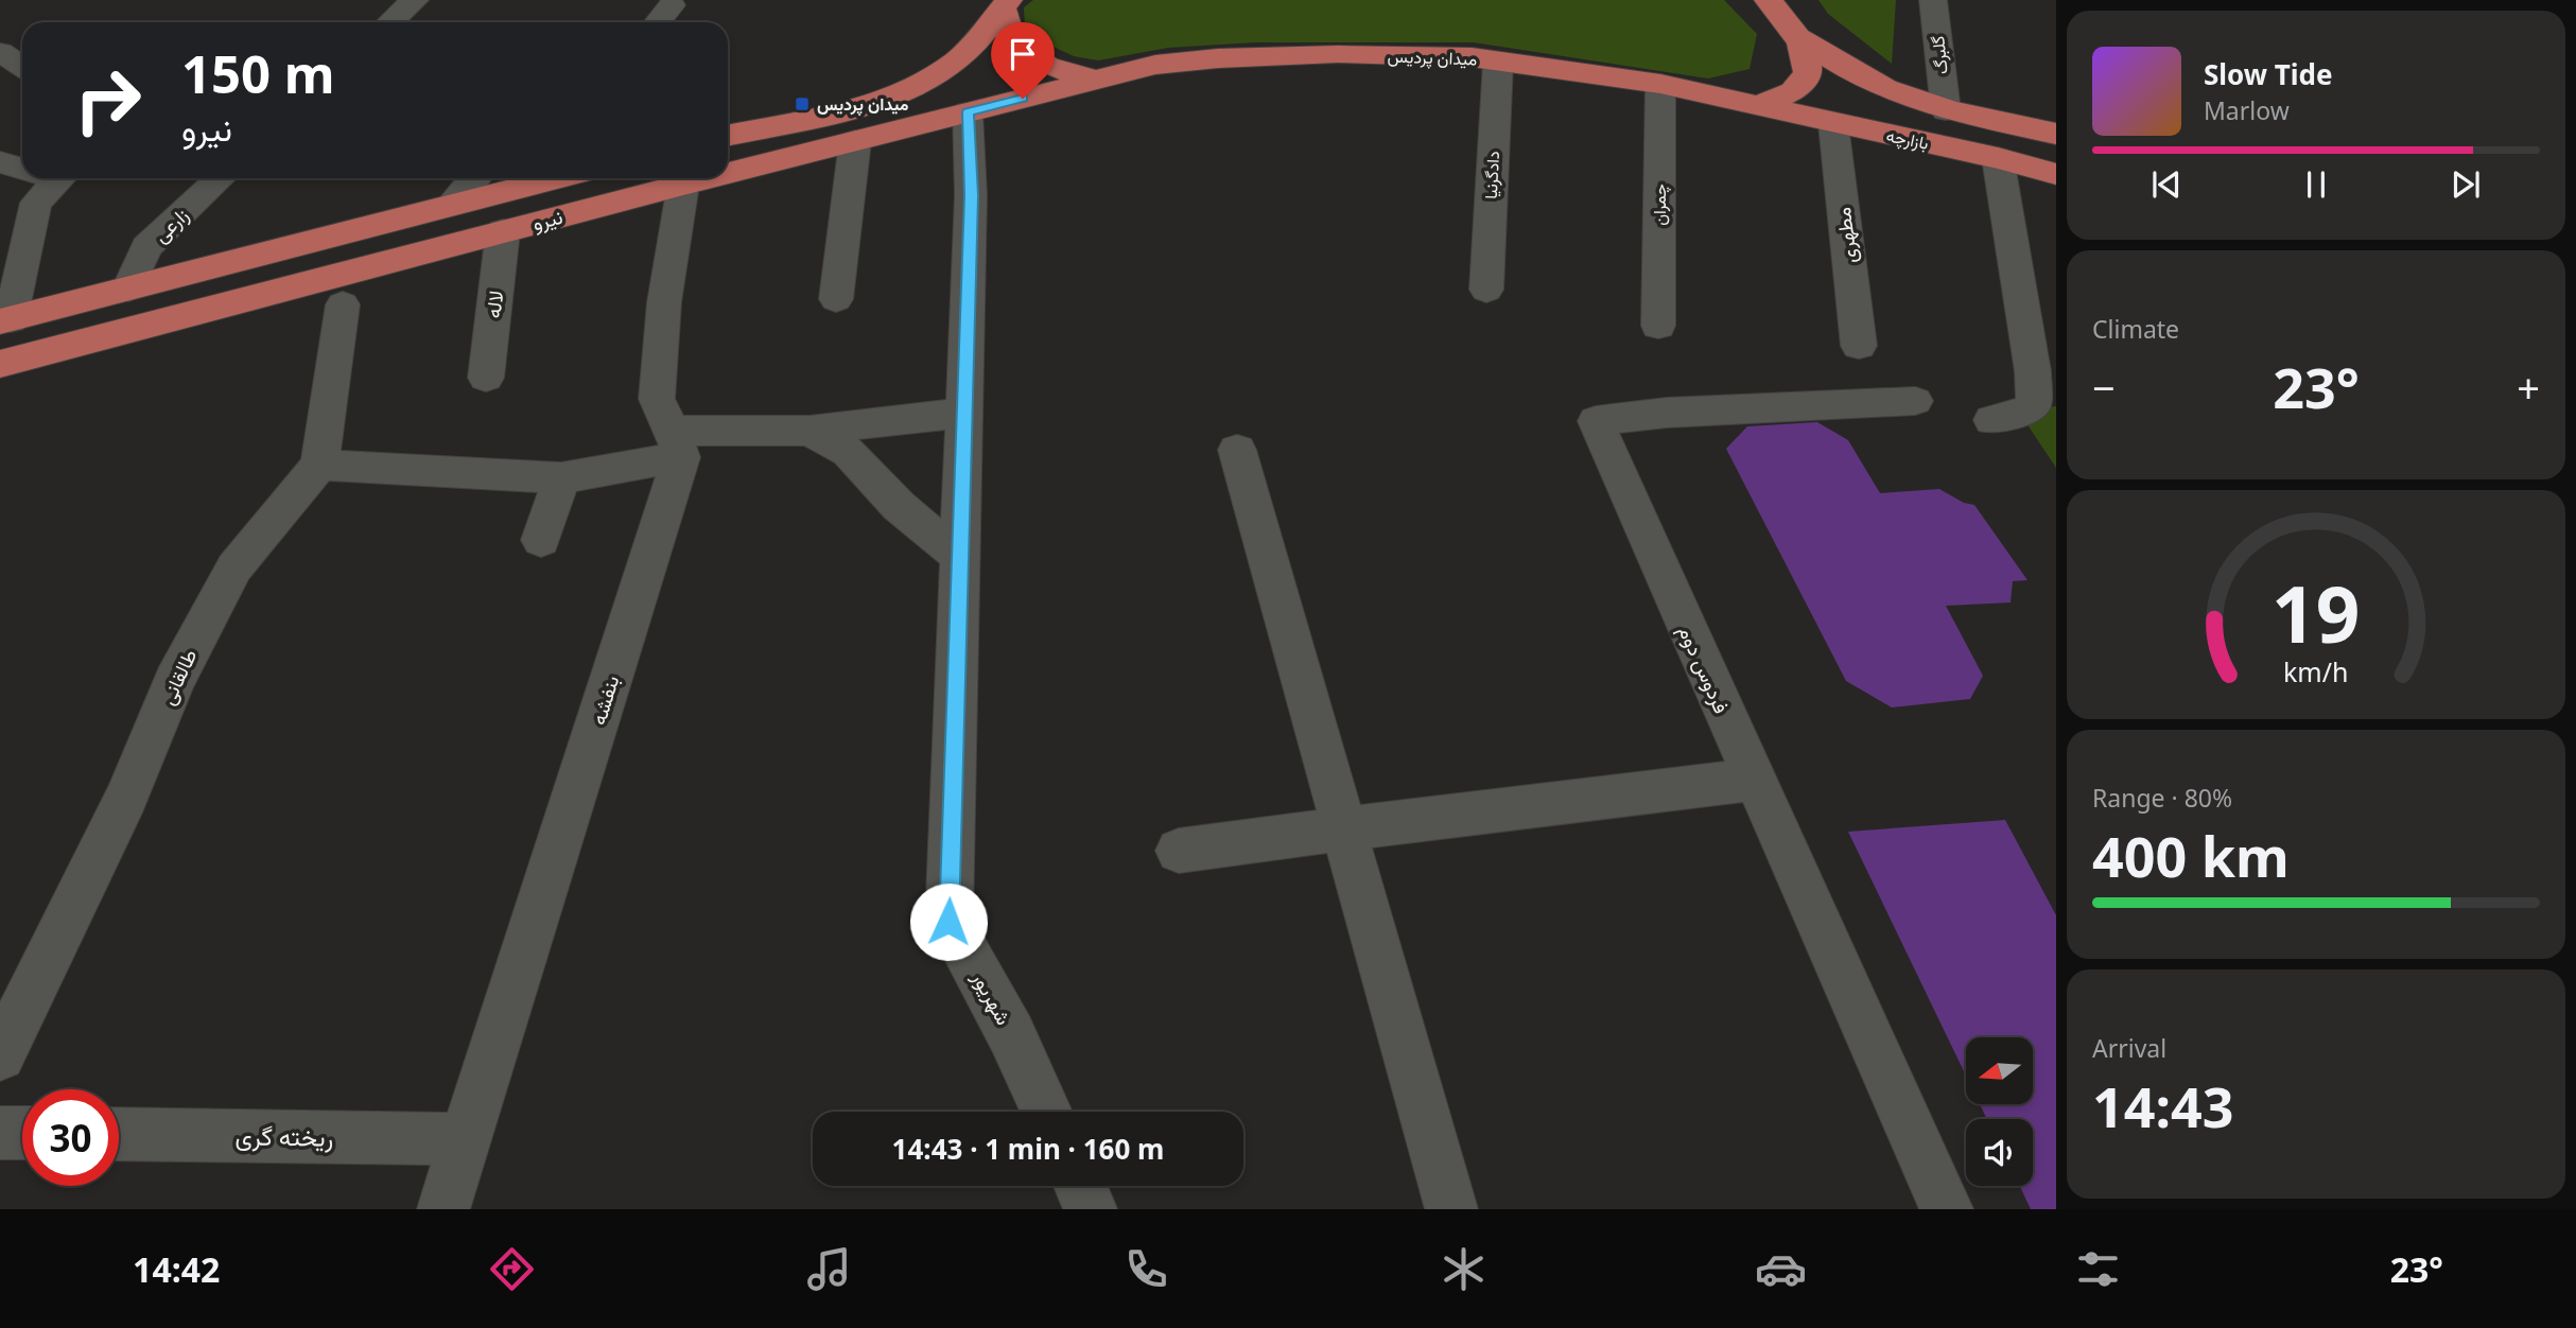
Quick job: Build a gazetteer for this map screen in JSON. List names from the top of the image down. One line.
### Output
{"streets":{"main road":["میدان پردیس","بازارچه","نیرو"],"street":["گلبرگ","دادگرنیا","چمران","زارعی","مطهری","لاله","فردوس دوم","طالقانی","بنفشه","شهریور","ریخته گری"]},"crossings":[["گلبرگ","بازارچه"],["میدان پردیس","بازارچه"],["میدان پردیس","دادگرنیا"],["میدان پردیس","چمران"],["میدان پردیس","نیرو"],["بازارچه","مطهری"],["نیرو","زارعی"],["نیرو","لاله"],["نیرو","شهریور"],["بنفشه","ریخته گری"]],"places":{"transit":["میدان پردیس"]},"north":"left","page":{"turn":["150 m","نیرو"],"song":["Slow Tide","Marlow"],"tile":["Climate",["Range · 80%","400 km"],["Arrival","14:43"]],"heat":["−","23°","+"],"limit":"30","trip":"14:43 · 1 min · 160 m","tabs":["14:42","23°"],"gauge":["19","km/h"]}}
